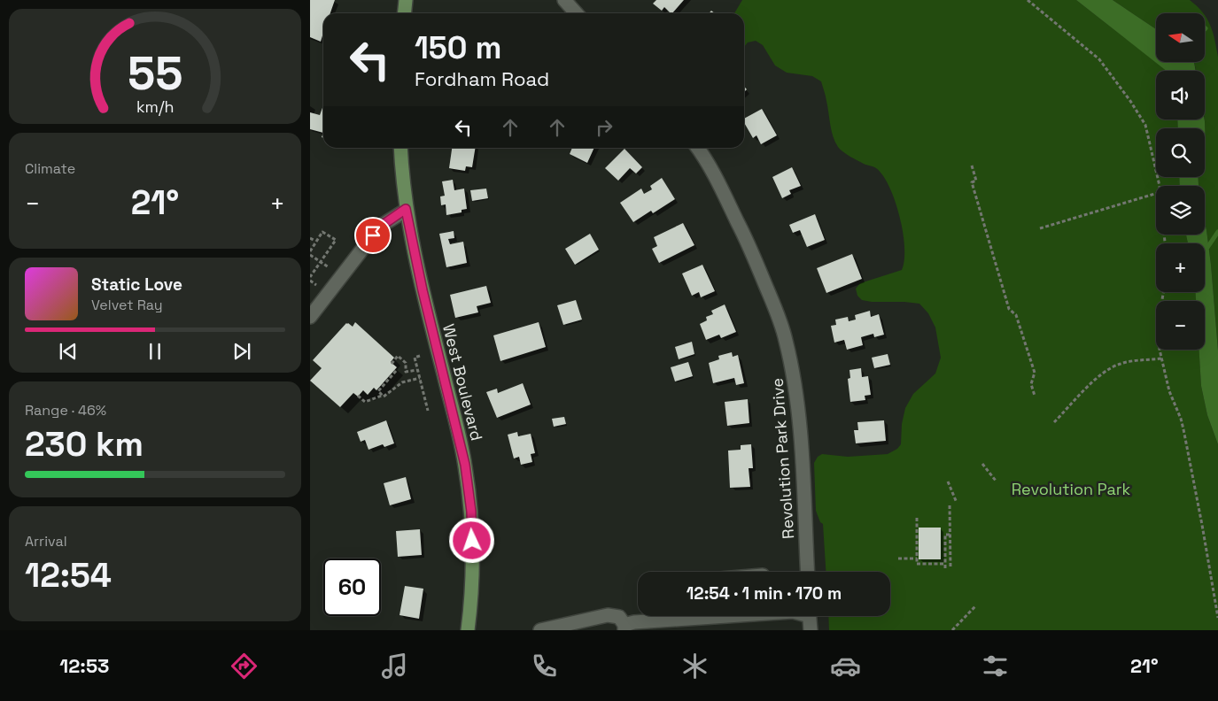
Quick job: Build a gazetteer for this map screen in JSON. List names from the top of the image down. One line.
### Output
{"streets":{"main road":["West Boulevard"],"street":["Revolution Park Drive"]},"parks":["Revolution Park"],"north":"left","page":{"map_buttons":["+","−"],"turn":["150 m","Fordham Road"],"tile":["Climate",["Range · 46%","230 km"],["Arrival","12:54"]],"heat":["−","21°","+"],"song":["Static Love","Velvet Ray"],"limit":"60","trip":"12:54 · 1 min · 170 m","tabs":["12:53","21°"],"gauge":["55","km/h"]}}
